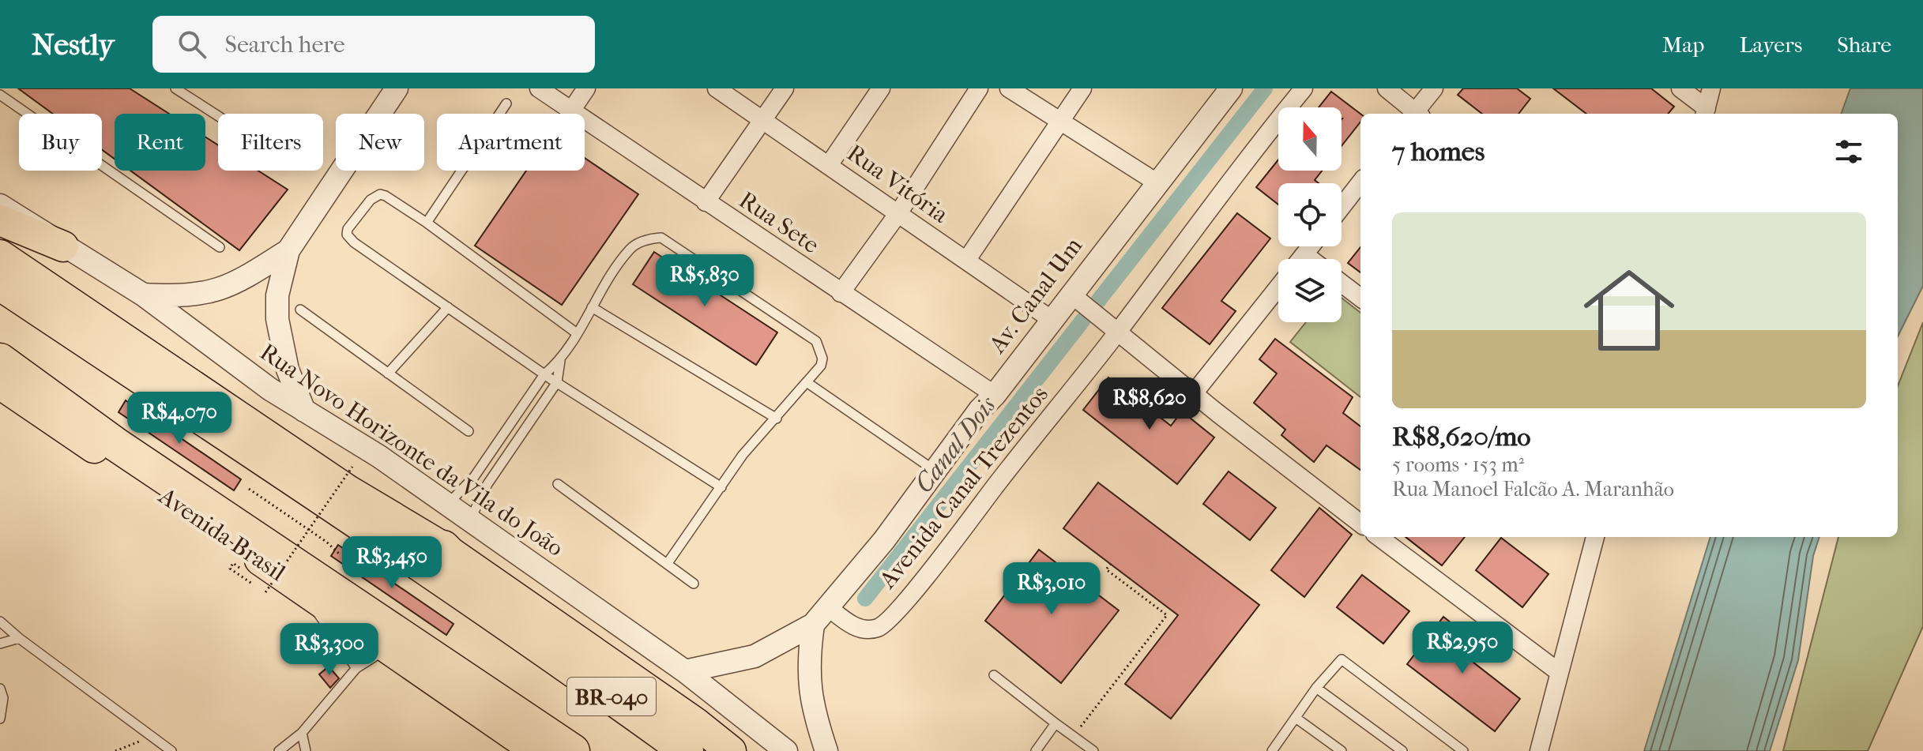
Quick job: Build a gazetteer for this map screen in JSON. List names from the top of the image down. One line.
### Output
{"streets":{"highway":["Avenida Brasil","BR-040"],"street":["Rua Vitória","Rua Sete","Av. Canal Um","Rua Novo Horizonte da Vila do João","Avenida Canal Trezentos"]},"crossings":[["Rua Vitória","Av. Canal Um"],["Rua Sete","Av. Canal Um"],["Av. Canal Um","Avenida Canal Trezentos"]],"water":["Canal Dois"],"north":"top","page":{"header":"Nestly","search":"Search here","nav":["Map","Layers","Share"],"chip":["Buy","Rent","Filters","New","Apartment"],"heading":"7 homes","list":[{"name":"R$8,620/mo","note":"5 rooms · 153 m² · Rua Manoel Falcão A. Maranhão"}],"price":["R$5,830","R$8,620","R$4,070","R$3,450","R$3,010","R$2,950","R$3,300"]}}
